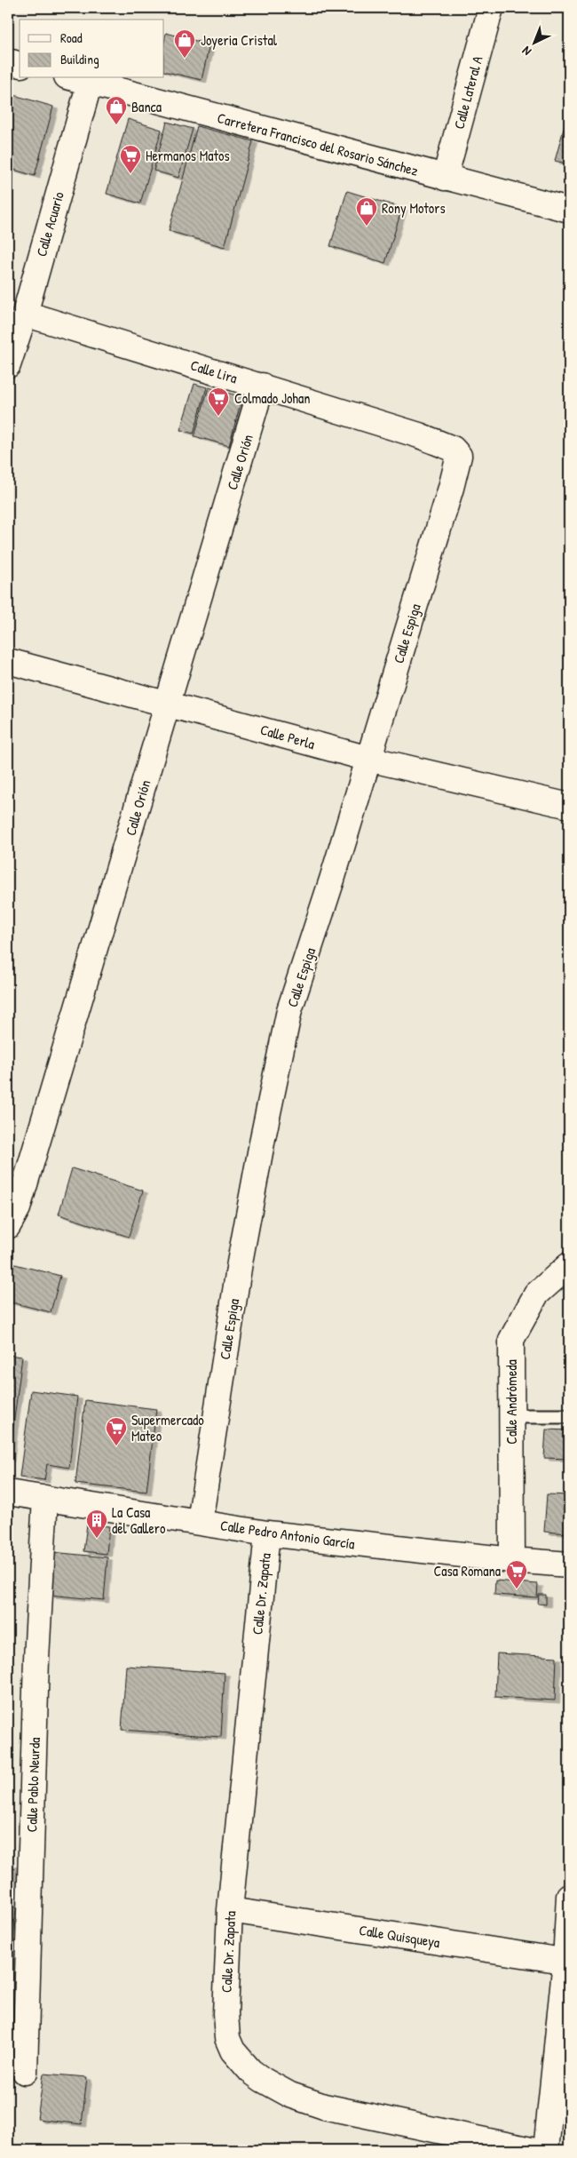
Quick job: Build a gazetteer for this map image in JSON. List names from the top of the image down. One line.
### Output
{"streets":{"street":["Calle Lateral A","Carretera Francisco del Rosario Sánchez","Calle Acuario","Calle Lira","Calle Orión","Calle Espiga","Calle Perla","Calle Andrómeda","Calle Pedro Antonio García","Calle Dr. Zapata","Calle Pablo Neurda","Calle Quisqueya"]},"crossings":[["Calle Lateral A","Carretera Francisco del Rosario Sánchez"],["Carretera Francisco del Rosario Sánchez","Calle Acuario"],["Calle Acuario","Calle Lira"],["Calle Lira","Calle Orión"],["Calle Lira","Calle Espiga"],["Calle Orión","Calle Perla"],["Calle Espiga","Calle Perla"],["Calle Espiga","Calle Pedro Antonio García"],["Calle Andrómeda","Calle Pedro Antonio García"],["Calle Pedro Antonio García","Calle Dr. Zapata"],["Calle Pedro Antonio García","Calle Pablo Neurda"],["Calle Dr. Zapata","Calle Quisqueya"]],"places":{"shop":["Joyeria Cristal","Banca","Rony Motors"],"supermarket":["Hermanos Matos","Colmado Johan","Supermercado Mateo","Casa Romana"],"building":["La Casa del Gallero"]},"legend":["Road","Building"],"north":"bottom left"}
